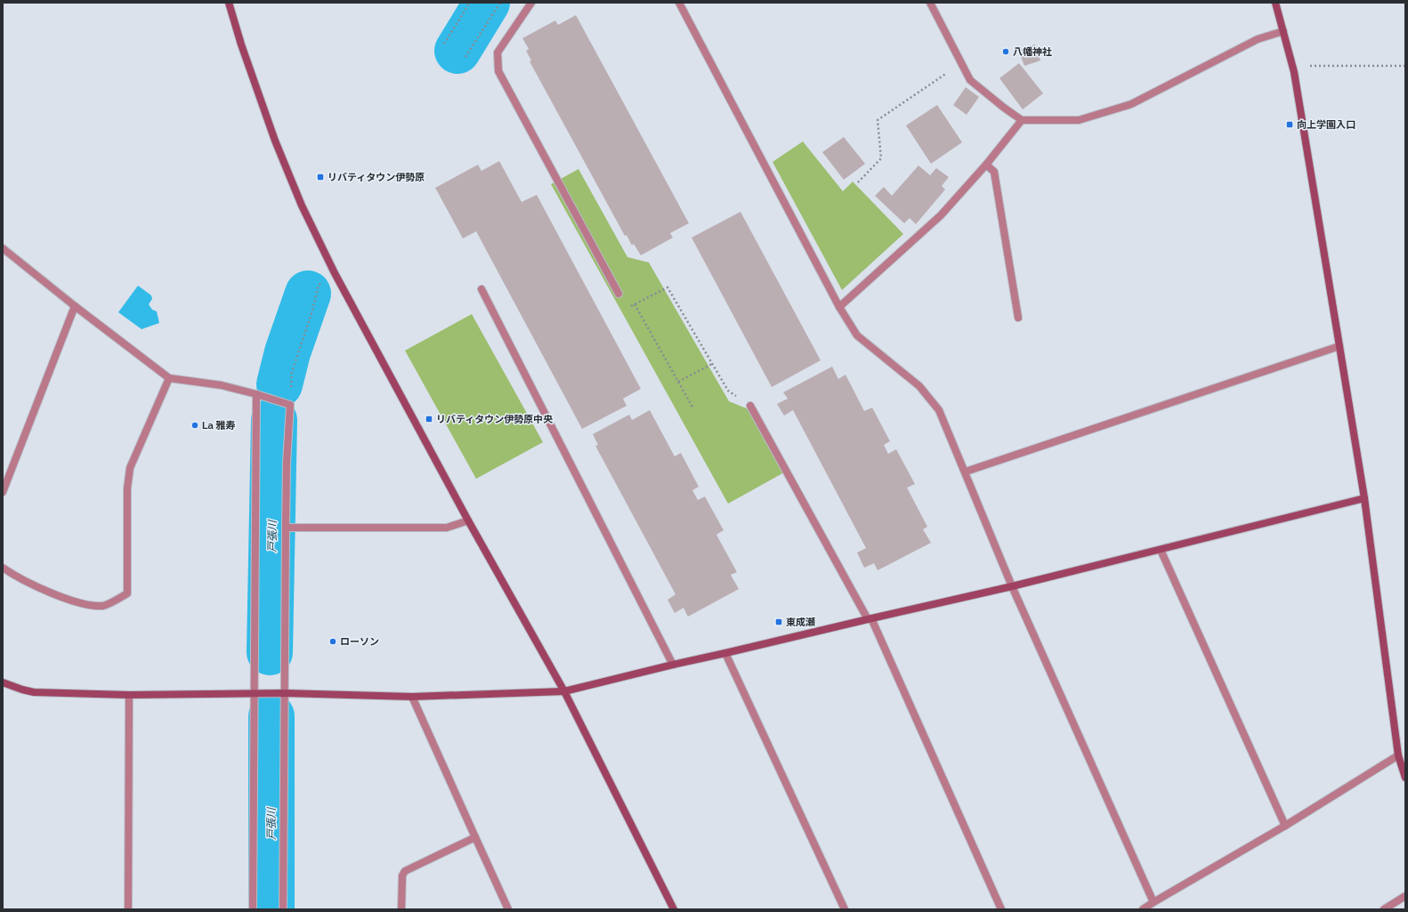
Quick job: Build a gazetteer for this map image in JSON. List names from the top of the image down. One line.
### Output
{"water":["戸張川"],"places":{"other":["八幡神社","La 雅寿","ローソン"],"transit":["向上学園入口","リバティタウン伊勢原","リバティタウン伊勢原中央","東成瀬"]}}
